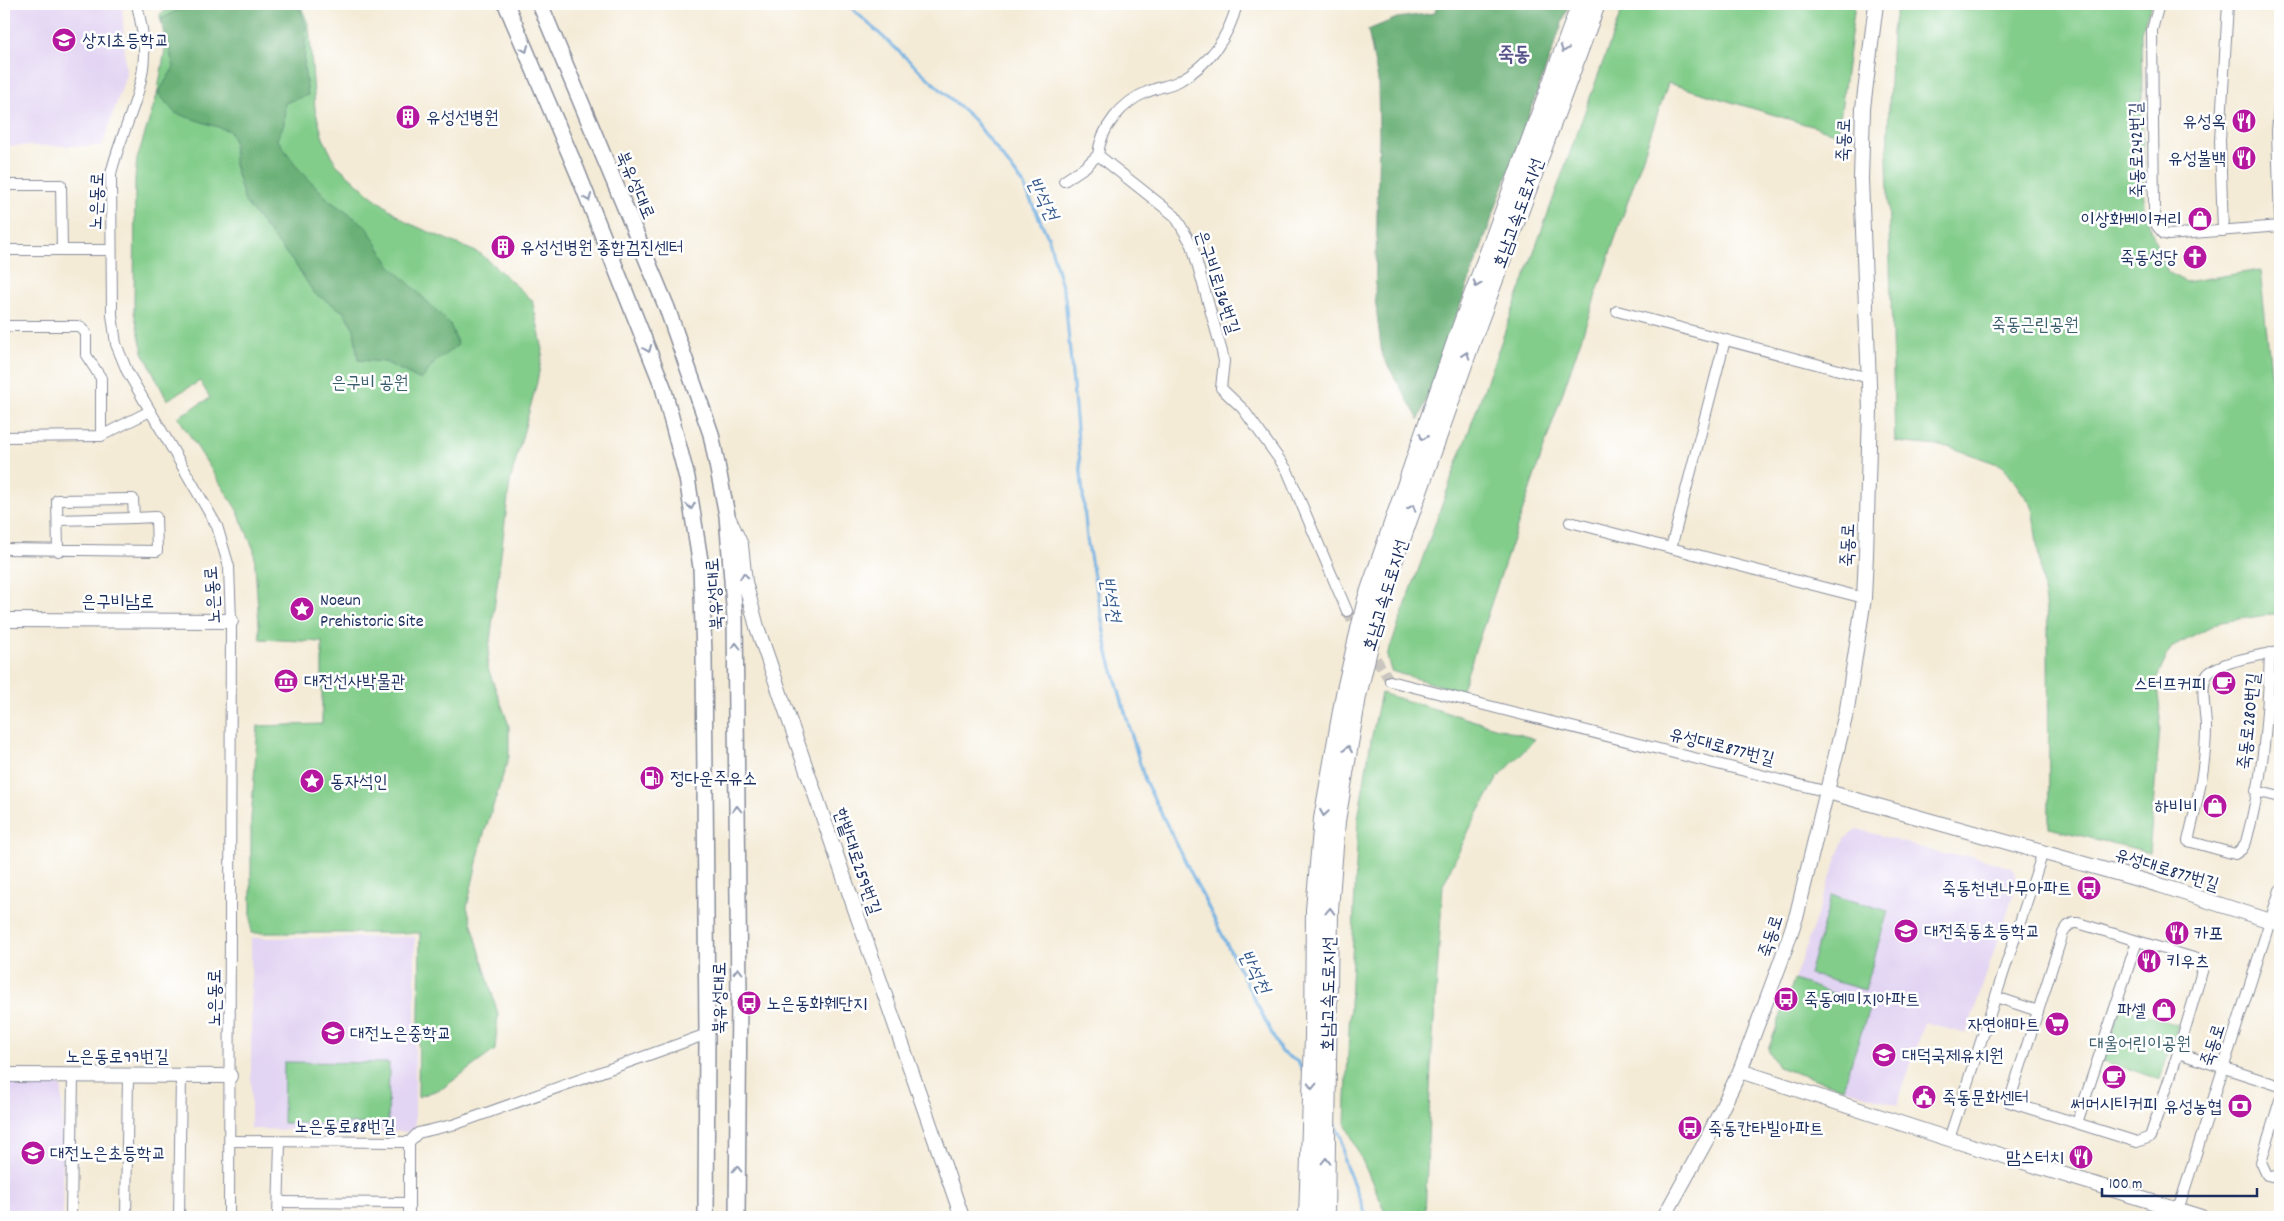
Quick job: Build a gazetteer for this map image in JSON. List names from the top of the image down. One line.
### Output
{"streets":{"highway":["호남고속도로지선"],"main road":["북유성대로"],"street":["죽동로","죽동로242번길","노은동로","은구비로136번길","은구비남로","죽동로280번길","유성대로877번길","한밭대로259번길","노은동로99번길","노은동로88번길"]},"crossings":[["죽동로","유성대로877번길"],["북유성대로","한밭대로259번길"],["북유성대로","노은동로88번길"],["노은동로","은구비남로"],["노은동로","노은동로99번길"],["노은동로","노은동로88번길"]],"one_way":["한밭대로259번길"],"districts":["죽동"],"water":["반석천"],"parks":["죽동근린공원","은구비 공원","대울어린이공원"],"places":{"school or university":["상지초등학교","대전죽동초등학교","대전노은중학교","대덕국제유치원","대전노은초등학교"],"building":["유성선병원","유성선병원 종합검진센터"],"restaurant":["유성옥","유성불백","카포","키우츠","맘스터치"],"shop":["이상화베이커리","하비비","파셀"],"church":["죽동성당"],"place":["Noeun Prehistoric Site","동자석인"],"museum":["대전선사박물관"],"cafe":["스터프커피","써머시티커피"],"fuel station":["정다운주유소"],"bus stop":["죽동천년나무아파트","죽동예미지아파트","노은동화훼단지","죽동칸타빌아파트"],"supermarket":["자연애마트"],"public building":["죽동문화센터"],"bank":["유성농협"]},"scale_bar":"100 m"}
